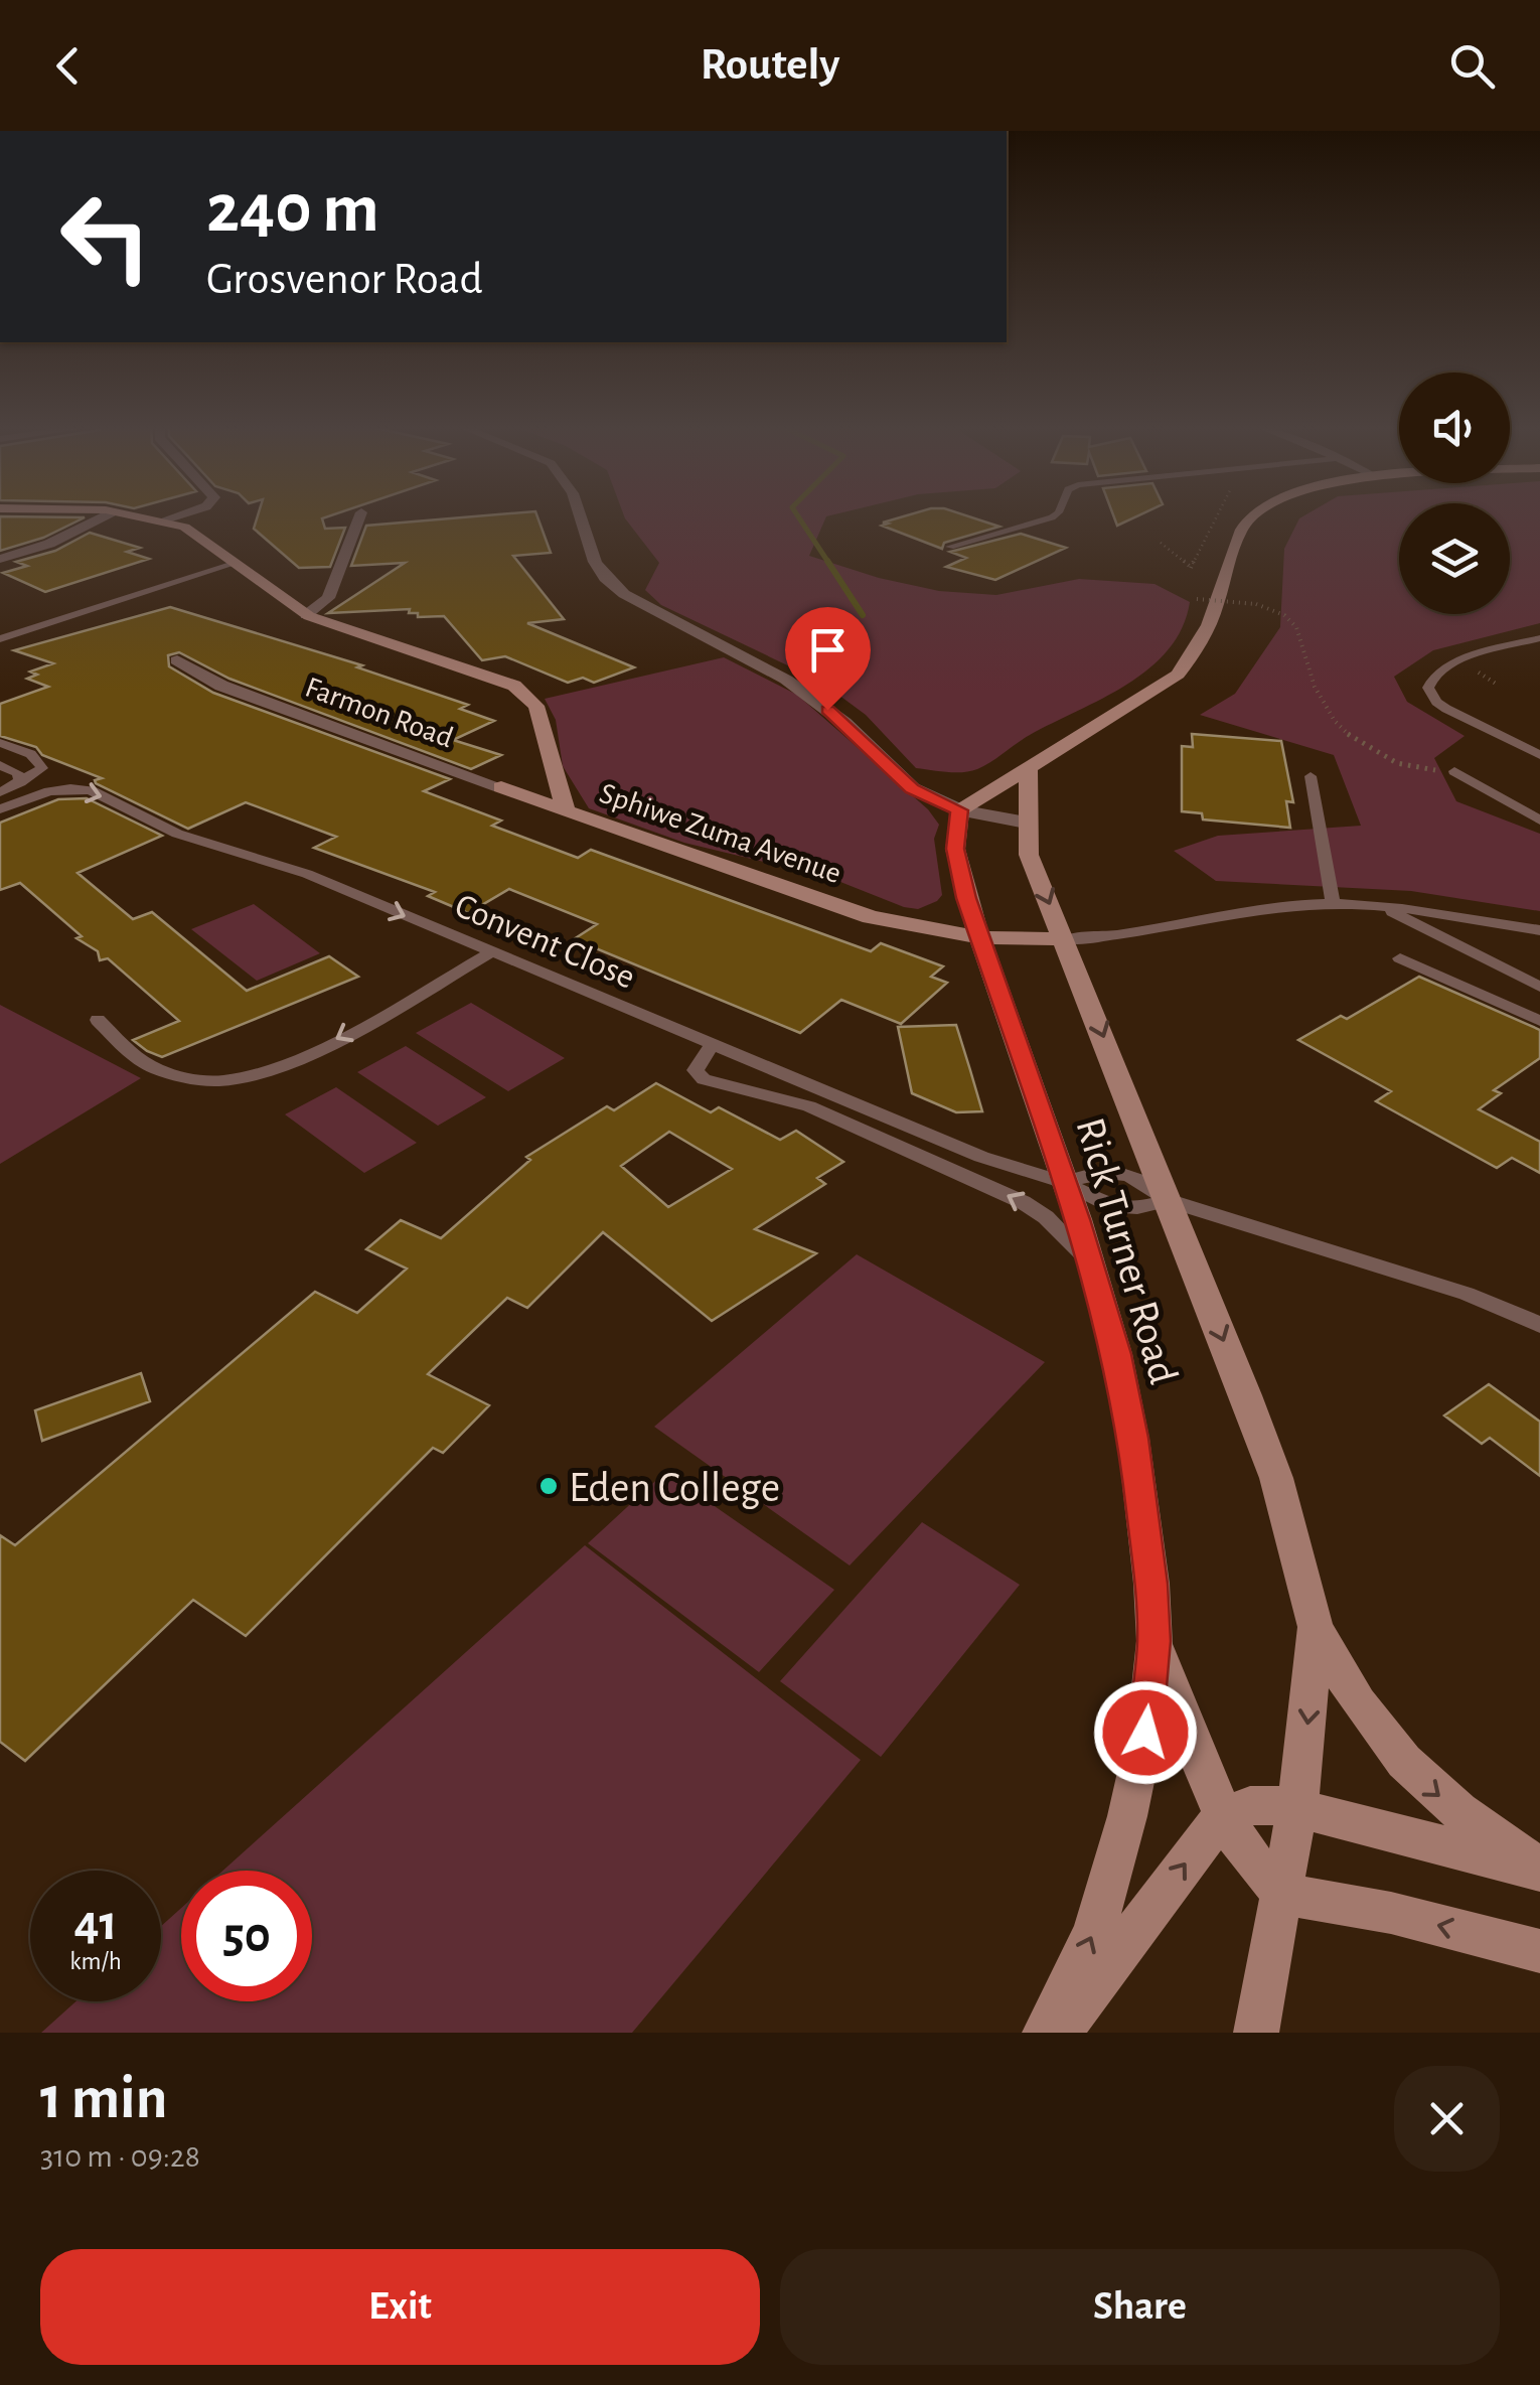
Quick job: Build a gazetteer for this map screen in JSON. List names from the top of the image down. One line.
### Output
{"streets":{"main road":["Farmon Road","Sphiwe Zuma Avenue","Rick Turner Road"],"lane":["Convent Close"]},"crossings":[["Farmon Road","Sphiwe Zuma Avenue"],["Sphiwe Zuma Avenue","Rick Turner Road"],["Convent Close","Rick Turner Road"]],"one_way":["Convent Close"],"places":["Eden College"],"page":{"header":"Routely","turn":["240 m","Grosvenor Road"],"speed":"41 km/h","limit":"50","heading":["1 min","310 m · 09:28"],"buttons":["Exit","Share"]}}
